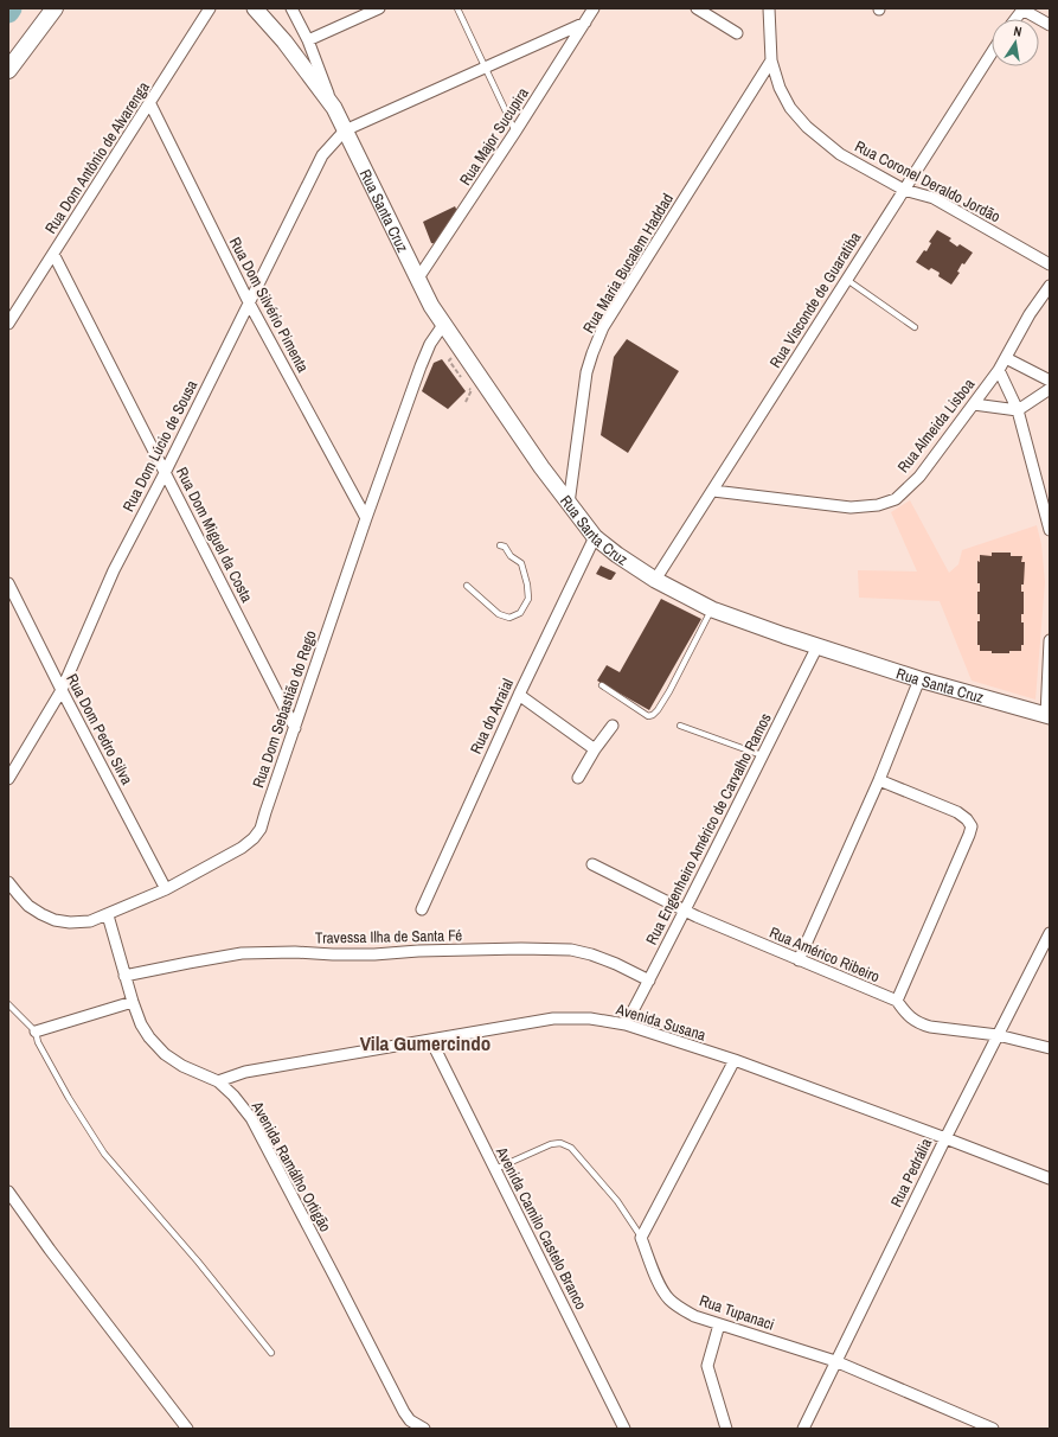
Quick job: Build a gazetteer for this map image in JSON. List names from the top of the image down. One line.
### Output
{"streets":{"main road":["Rua Santa Cruz"],"street":["Rua Major Sucupira","Rua Dom Antônio de Alvarenga","Rua Coronel Deraldo Jordão","Rua Maria Bucalem Haddad","Rua Visconde de Guaratiba","Rua Dom Silvério Pimenta","Rua Almeida Lisboa","Rua Dom Lúcio de Sousa","Rua Dom Miguel da Costa","Rua Dom Sebastião do Rego","Rua do Arraial","Rua Dom Pedro Silva","Rua Engenheiro Américo de Carvalho Ramos","Travessa Ilha de Santa Fé","Rua Américo Ribeiro","Avenida Susana","Avenida Ramálho Ortigão","Rua Pedrália","Avenida Camilo Castelo Branco","Rua Tupanaci"]},"crossings":[["Rua Major Sucupira","Rua Santa Cruz"],["Rua Dom Antônio de Alvarenga","Rua Dom Silvério Pimenta"],["Rua Dom Antônio de Alvarenga","Rua Dom Miguel da Costa"],["Rua Coronel Deraldo Jordão","Rua Maria Bucalem Haddad"],["Rua Coronel Deraldo Jordão","Rua Visconde de Guaratiba"],["Rua Santa Cruz","Rua Maria Bucalem Haddad"],["Rua Santa Cruz","Rua Visconde de Guaratiba"],["Rua Santa Cruz","Rua Dom Lúcio de Sousa"],["Rua Santa Cruz","Rua Dom Sebastião do Rego"],["Rua Santa Cruz","Rua do Arraial"],["Rua Santa Cruz","Rua Engenheiro Américo de Carvalho Ramos"],["Rua Visconde de Guaratiba","Rua Almeida Lisboa"],["Rua Dom Silvério Pimenta","Rua Dom Lúcio de Sousa"],["Rua Dom Silvério Pimenta","Rua Dom Sebastião do Rego"],["Rua Dom Lúcio de Sousa","Rua Dom Miguel da Costa"],["Rua Dom Lúcio de Sousa","Rua Dom Pedro Silva"],["Rua Dom Miguel da Costa","Rua Dom Sebastião do Rego"],["Rua Dom Sebastião do Rego","Rua Dom Pedro Silva"],["Rua Dom Sebastião do Rego","Avenida Ramálho Ortigão"],["Rua Engenheiro Américo de Carvalho Ramos","Travessa Ilha de Santa Fé"],["Rua Engenheiro Américo de Carvalho Ramos","Rua Américo Ribeiro"],["Rua Engenheiro Américo de Carvalho Ramos","Avenida Susana"],["Travessa Ilha de Santa Fé","Avenida Ramálho Ortigão"],["Rua Américo Ribeiro","Rua Pedrália"],["Avenida Susana","Avenida Ramálho Ortigão"],["Avenida Susana","Rua Pedrália"],["Avenida Susana","Avenida Camilo Castelo Branco"],["Rua Pedrália","Rua Tupanaci"]],"districts":["Vila Gumercindo"],"north":"top"}
